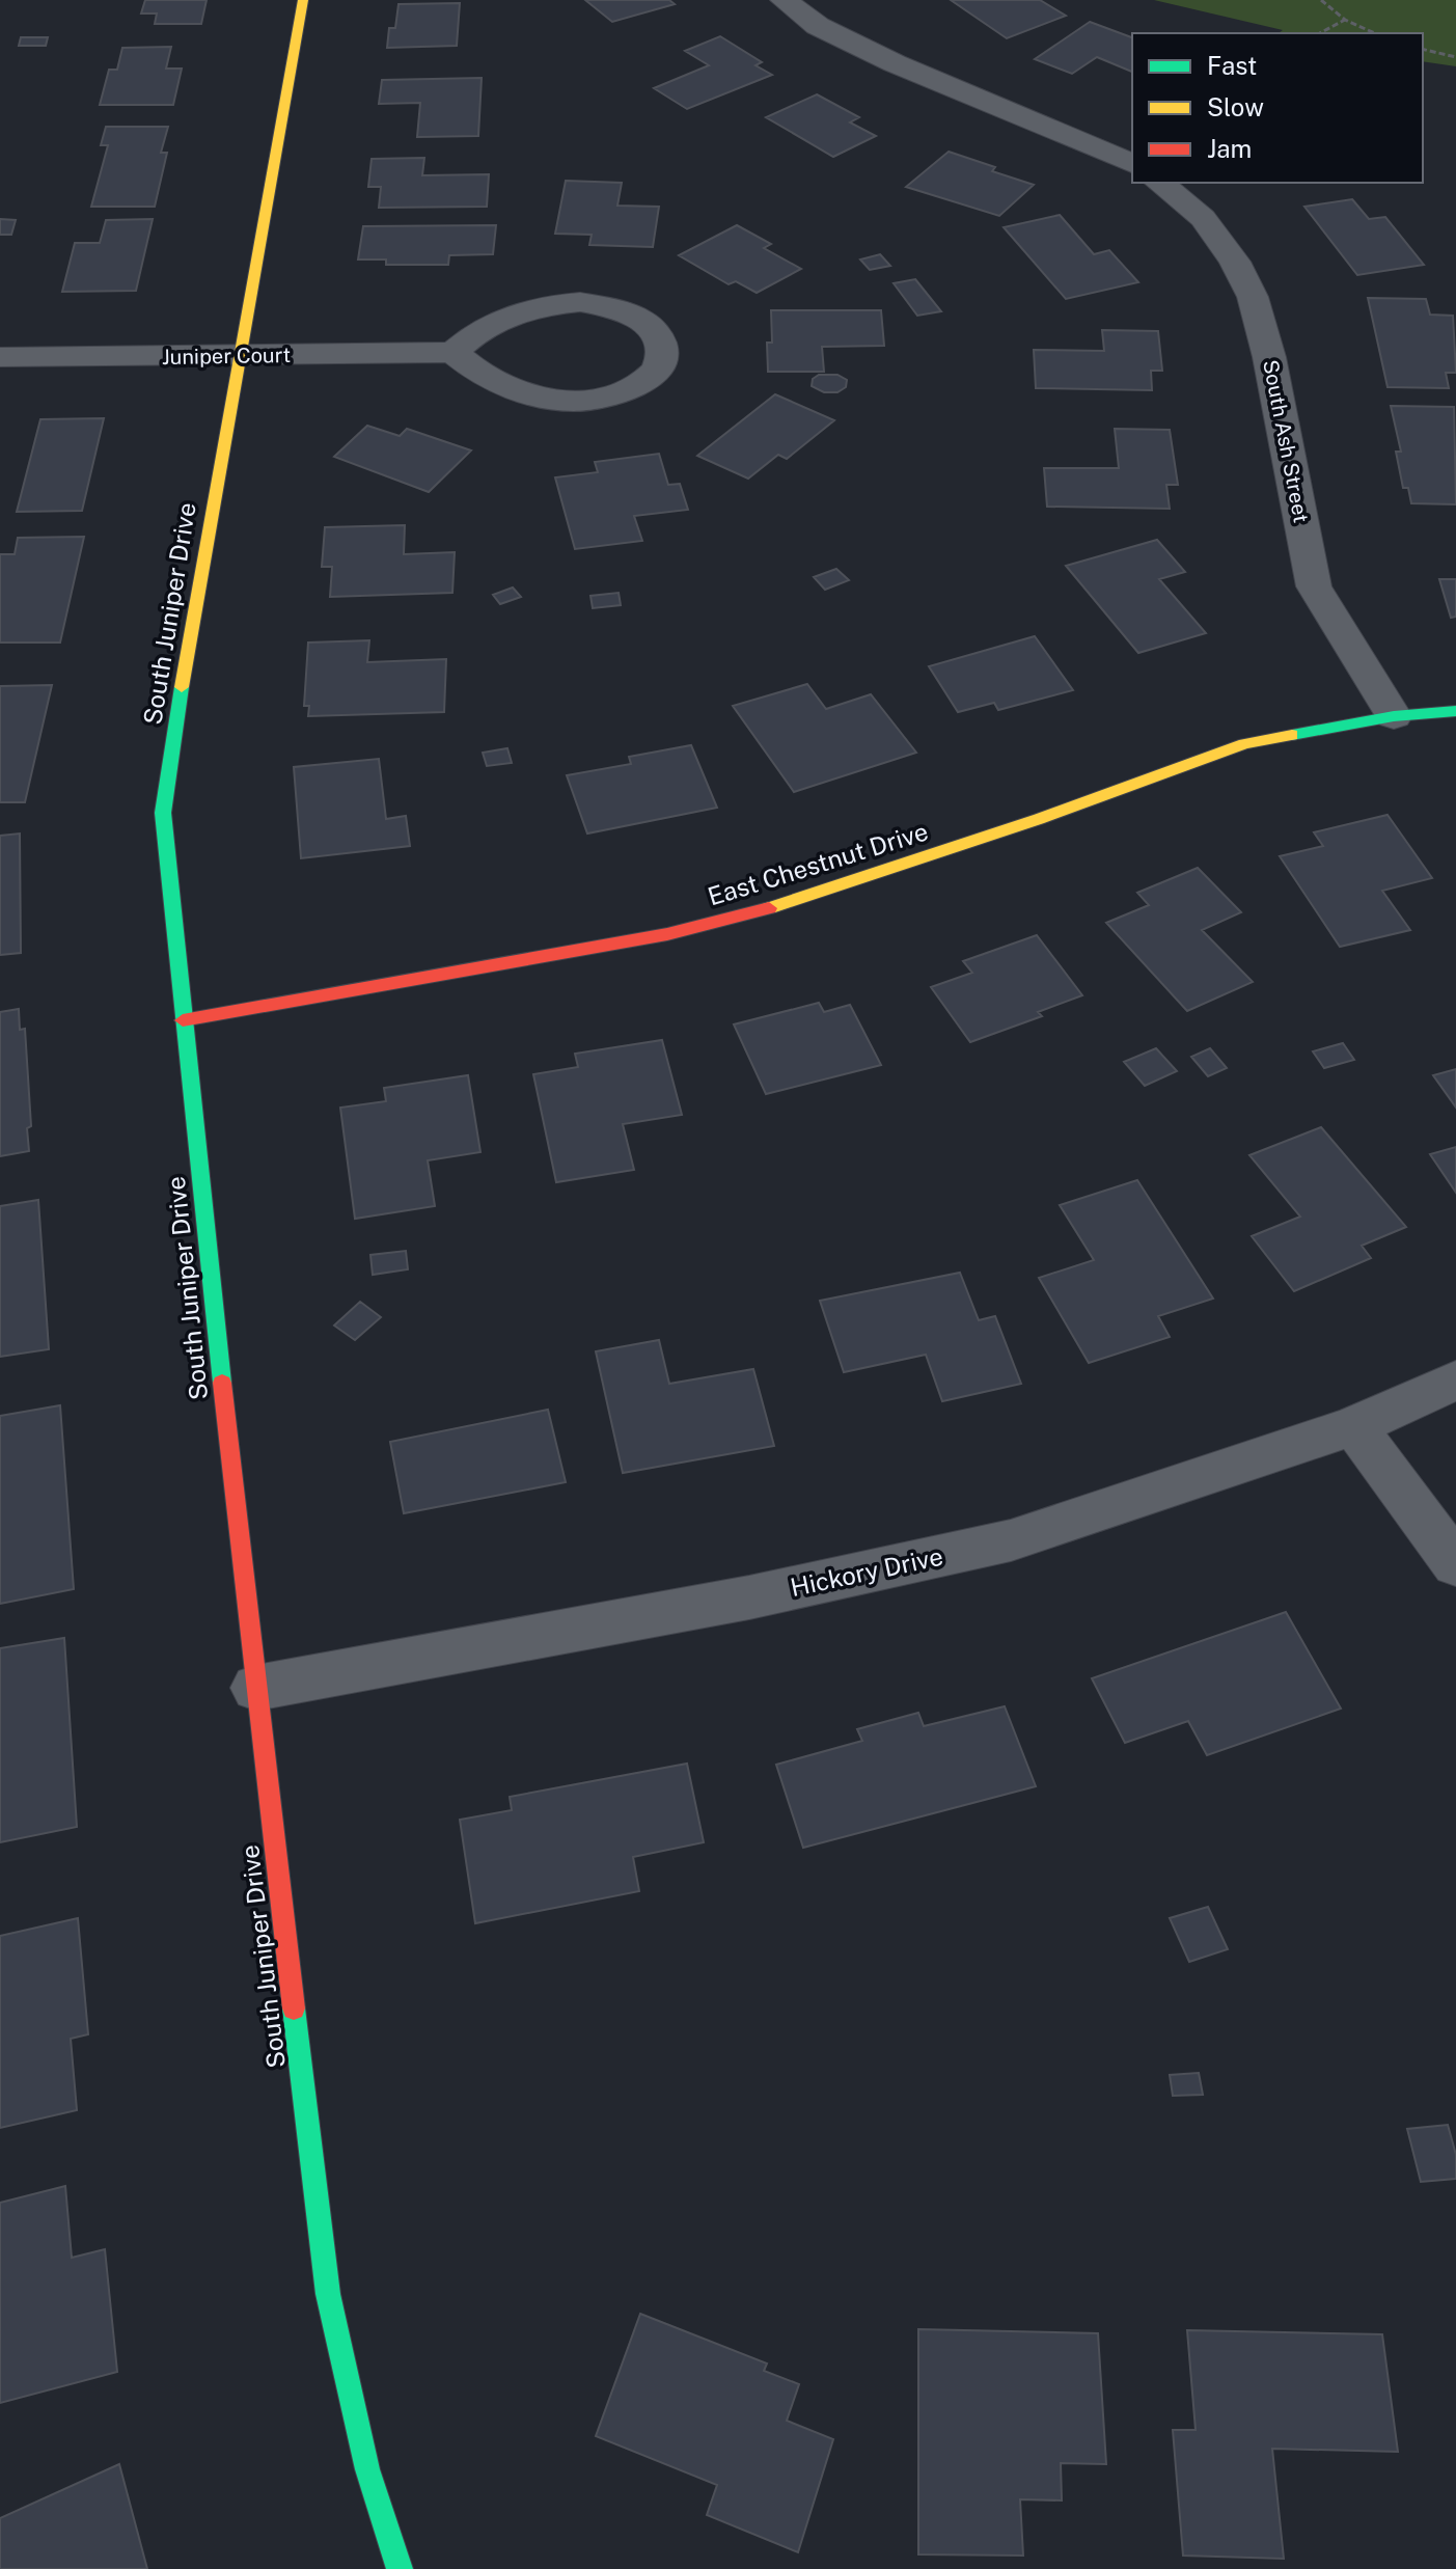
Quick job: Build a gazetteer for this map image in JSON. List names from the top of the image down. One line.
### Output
{"streets":{"street":["Juniper Court","South Ash Street","South Juniper Drive","East Chestnut Drive","Hickory Drive"]},"crossings":[["Juniper Court","South Juniper Drive"],["South Ash Street","East Chestnut Drive"],["South Juniper Drive","East Chestnut Drive"],["South Juniper Drive","Hickory Drive"]],"legend":["Fast","Slow","Jam"]}
